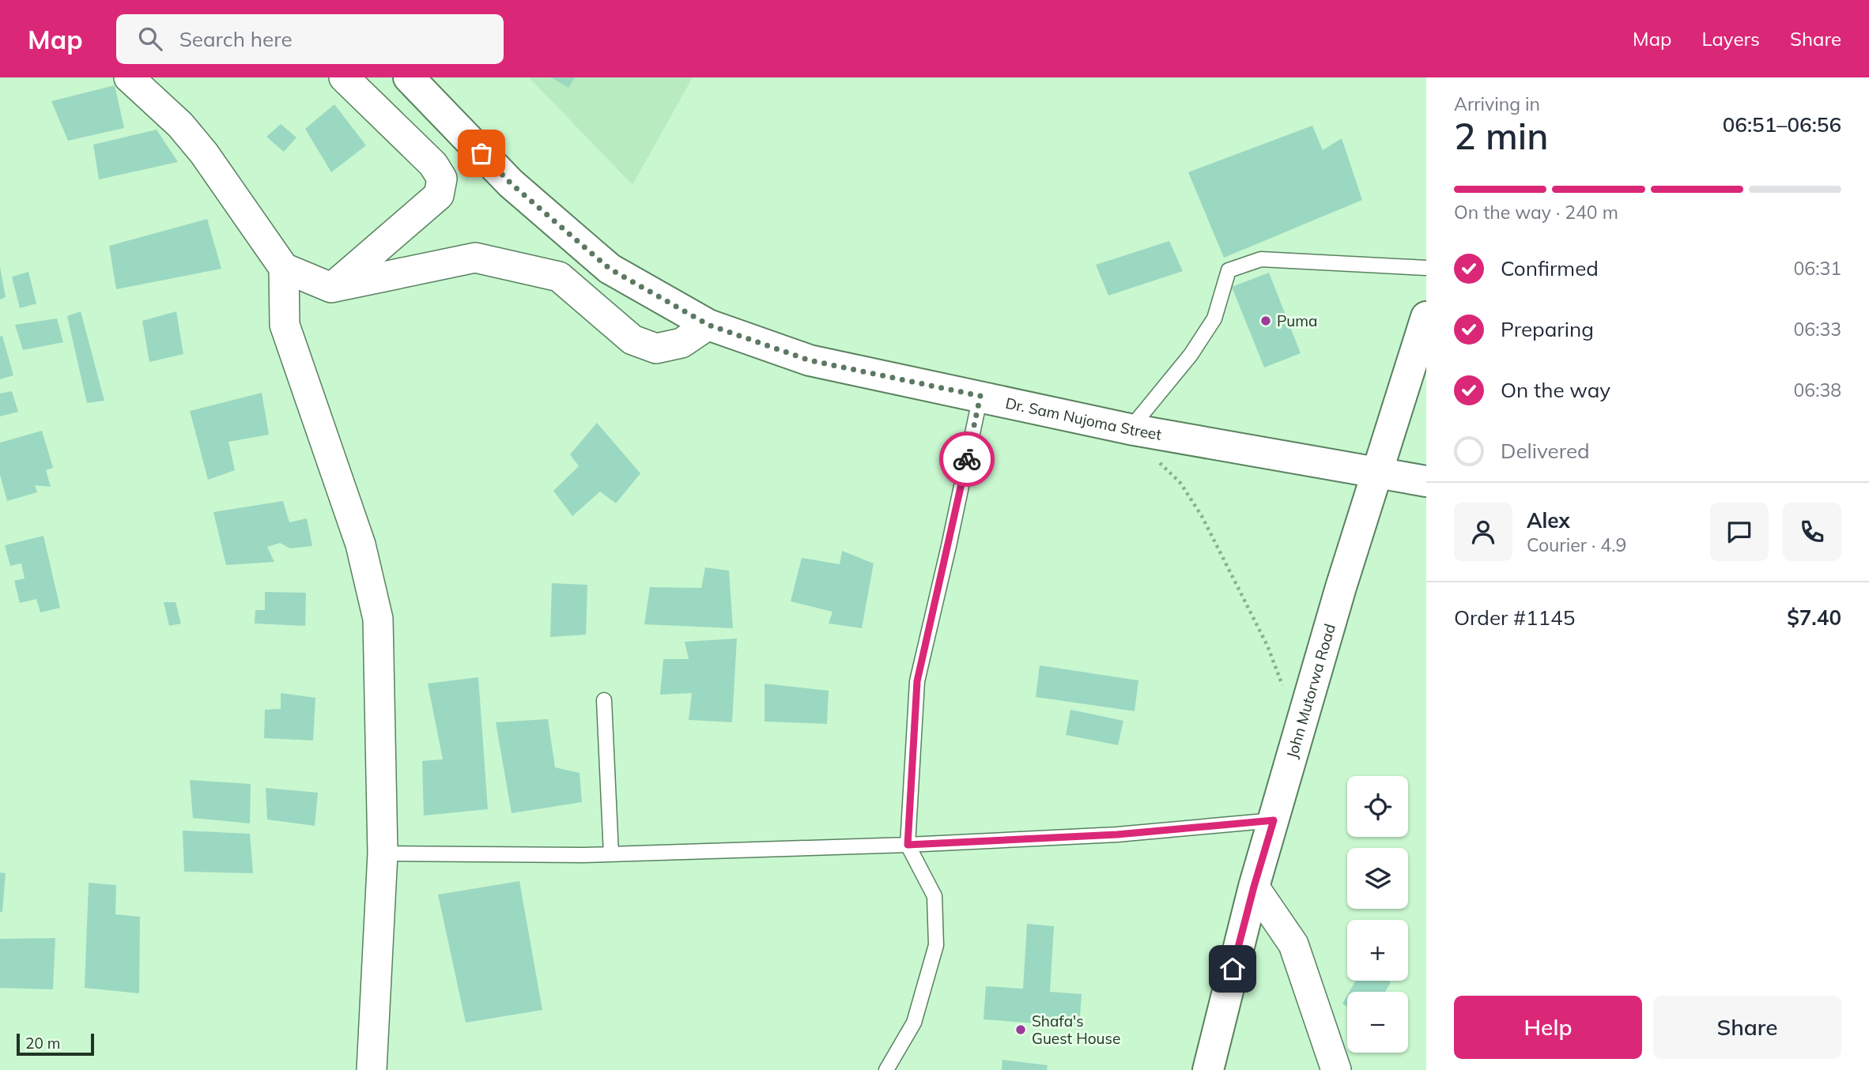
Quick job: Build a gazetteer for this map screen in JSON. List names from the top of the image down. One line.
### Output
{"streets":{"street":["Dr. Sam Nujoma Street","John Mutorwa Road"]},"crossings":[["Dr. Sam Nujoma Street","John Mutorwa Road"]],"places":["Puma","Shafa's Guest House"],"scale_bar":"20 m","page":{"header":"Map","search":"Search here","nav":["Map","Layers","Share"],"heading":["2 min","Arriving in","06:51–06:56"],"panel":["Alex","Courier · 4.9","Order #1145","$7.40"],"bar":"On the way · 240 m","list":[["Confirmed","06:31"],["Preparing","06:33"],["On the way","06:38"],"Delivered"],"map_buttons":["+","−"],"buttons":["Help","Share"],"scale":"20 m"}}
